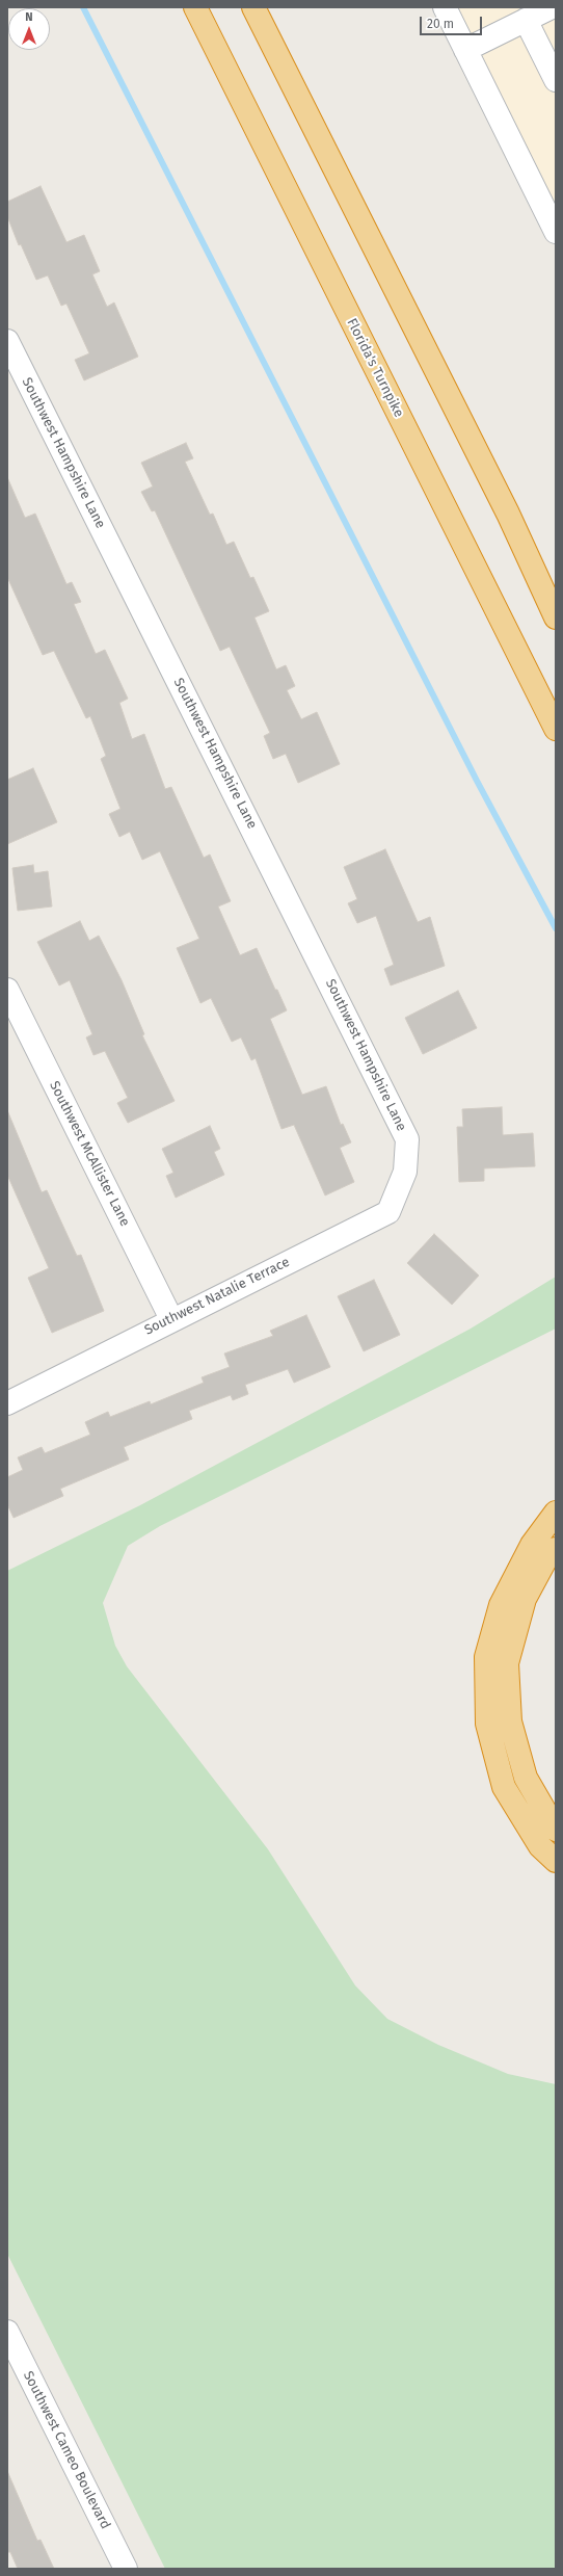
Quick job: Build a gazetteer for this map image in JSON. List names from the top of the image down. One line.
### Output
{"streets":{"highway":["Florida's Turnpike"],"street":["Southwest Hampshire Lane","Southwest McAllister Lane","Southwest Natalie Terrace","Southwest Cameo Boulevard"]},"crossings":[["Southwest Hampshire Lane","Southwest Natalie Terrace"],["Southwest McAllister Lane","Southwest Natalie Terrace"]],"scale_bar":"20 m","north":"top"}
